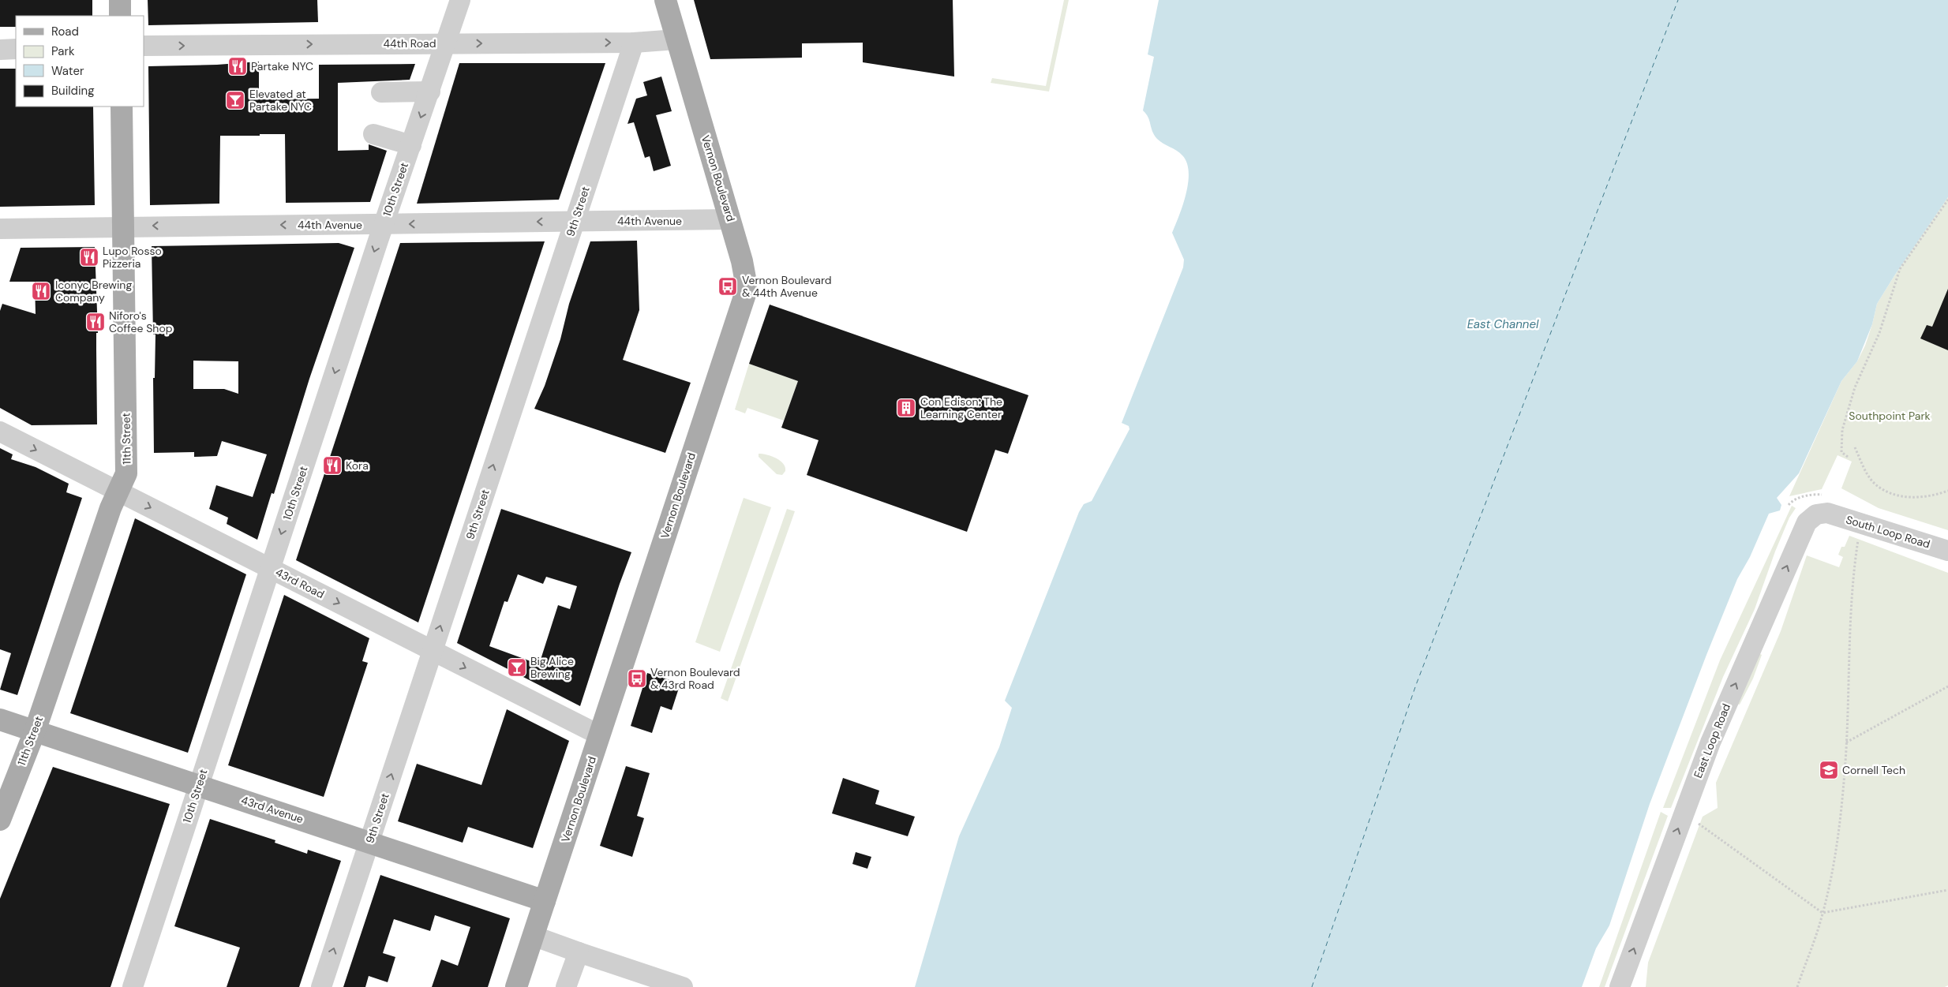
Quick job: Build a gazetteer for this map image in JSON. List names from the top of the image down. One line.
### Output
{"streets":{"main road":["Vernon Boulevard","11th Street","43rd Avenue"],"street":["44th Road","10th Street","9th Street","44th Avenue","South Loop Road","43rd Road","East Loop Road"]},"crossings":[["44th Road","Vernon Boulevard"],["44th Road","10th Street"],["44th Road","9th Street"],["Vernon Boulevard","44th Avenue"],["Vernon Boulevard","43rd Road"],["Vernon Boulevard","43rd Avenue"],["10th Street","44th Avenue"],["10th Street","43rd Road"],["10th Street","43rd Avenue"],["9th Street","44th Avenue"],["9th Street","43rd Road"],["9th Street","43rd Avenue"],["44th Avenue","11th Street"],["11th Street","43rd Road"],["11th Street","43rd Avenue"],["South Loop Road","East Loop Road"]],"one_way":["44th Road","10th Street","9th Street","44th Avenue","43rd Road","East Loop Road"],"water":["East Channel"],"parks":["Southpoint Park"],"places":{"restaurant":["Partake NYC","Lupo Rosso Pizzeria","Iconyc Brewing Company","Niforo's Coffee Shop","Kora"],"bar":["Elevated at Partake NYC","Big Alice Brewing"],"bus stop":["Vernon Boulevard & 44th Avenue","Vernon Boulevard & 43rd Road"],"building":["Con Edison: The Learning Center"],"school or university":["Cornell Tech"]},"legend":["Road","Park","Water","Building"]}
